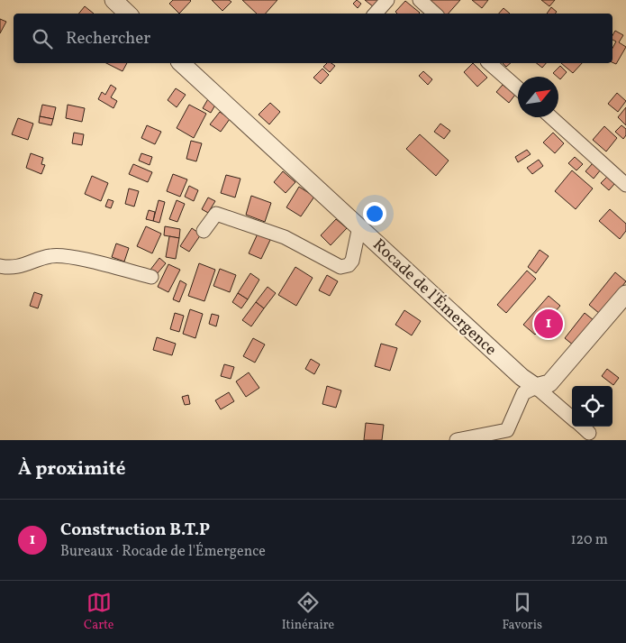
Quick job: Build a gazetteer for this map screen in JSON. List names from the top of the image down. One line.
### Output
{"streets":{"street":["Rocade de l'Émergence"]},"north":"top right","page":{"search":"Rechercher","pins":"1","heading":"À proximité","list":[{"mark":"1","name":"Construction B.T.P","note":"Bureaux · Rocade de l'Émergence","value":"120 m"}],"nav":["Carte","Itinéraire","Favoris"]}}
